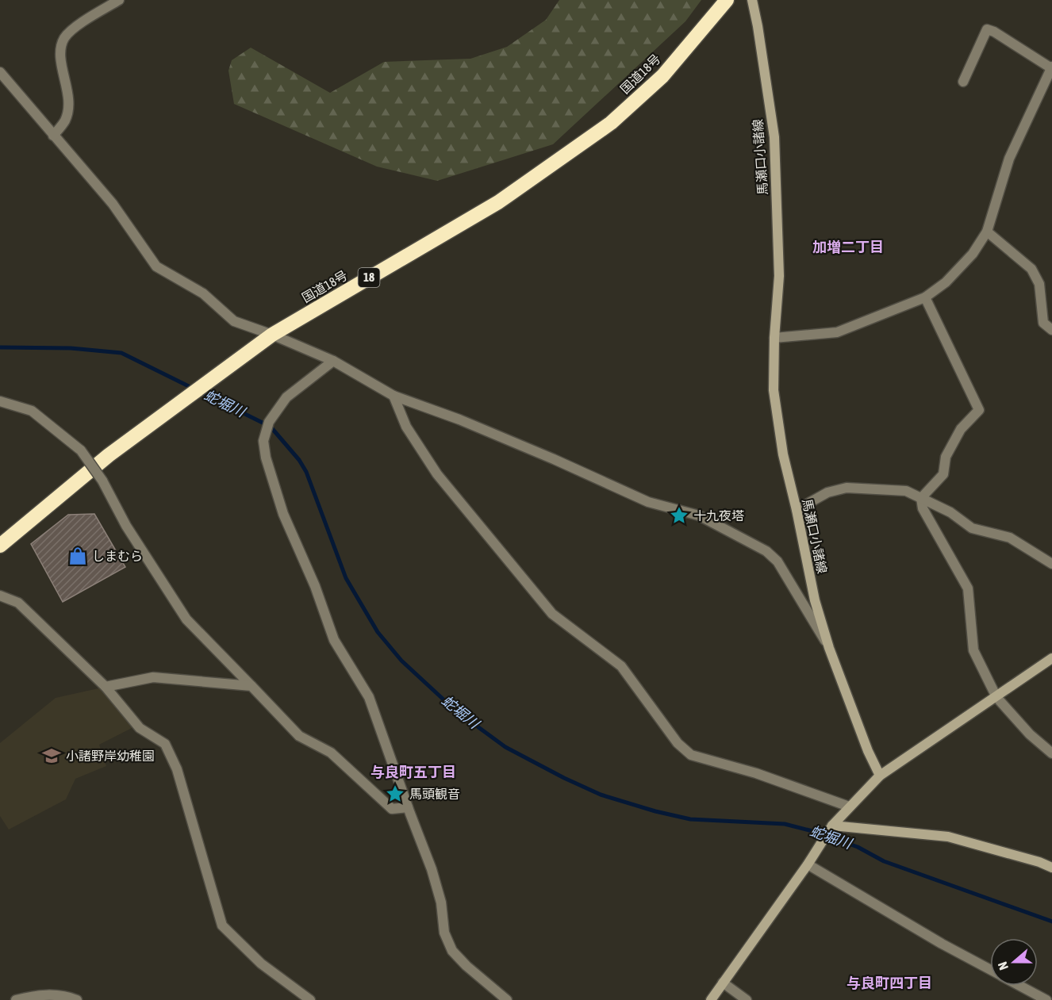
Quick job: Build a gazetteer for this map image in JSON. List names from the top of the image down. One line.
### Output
{"streets":{"highway":["国道18号","18"],"main road":["馬瀬口小諸線"]},"districts":["加増二丁目","与良町五丁目","与良町四丁目"],"water":["蛇堀川"],"places":{"place":["十九夜塔","馬頭観音"],"shop":["しまむら"],"school or university":["小諸野岸幼稚園"]},"north":"left"}
